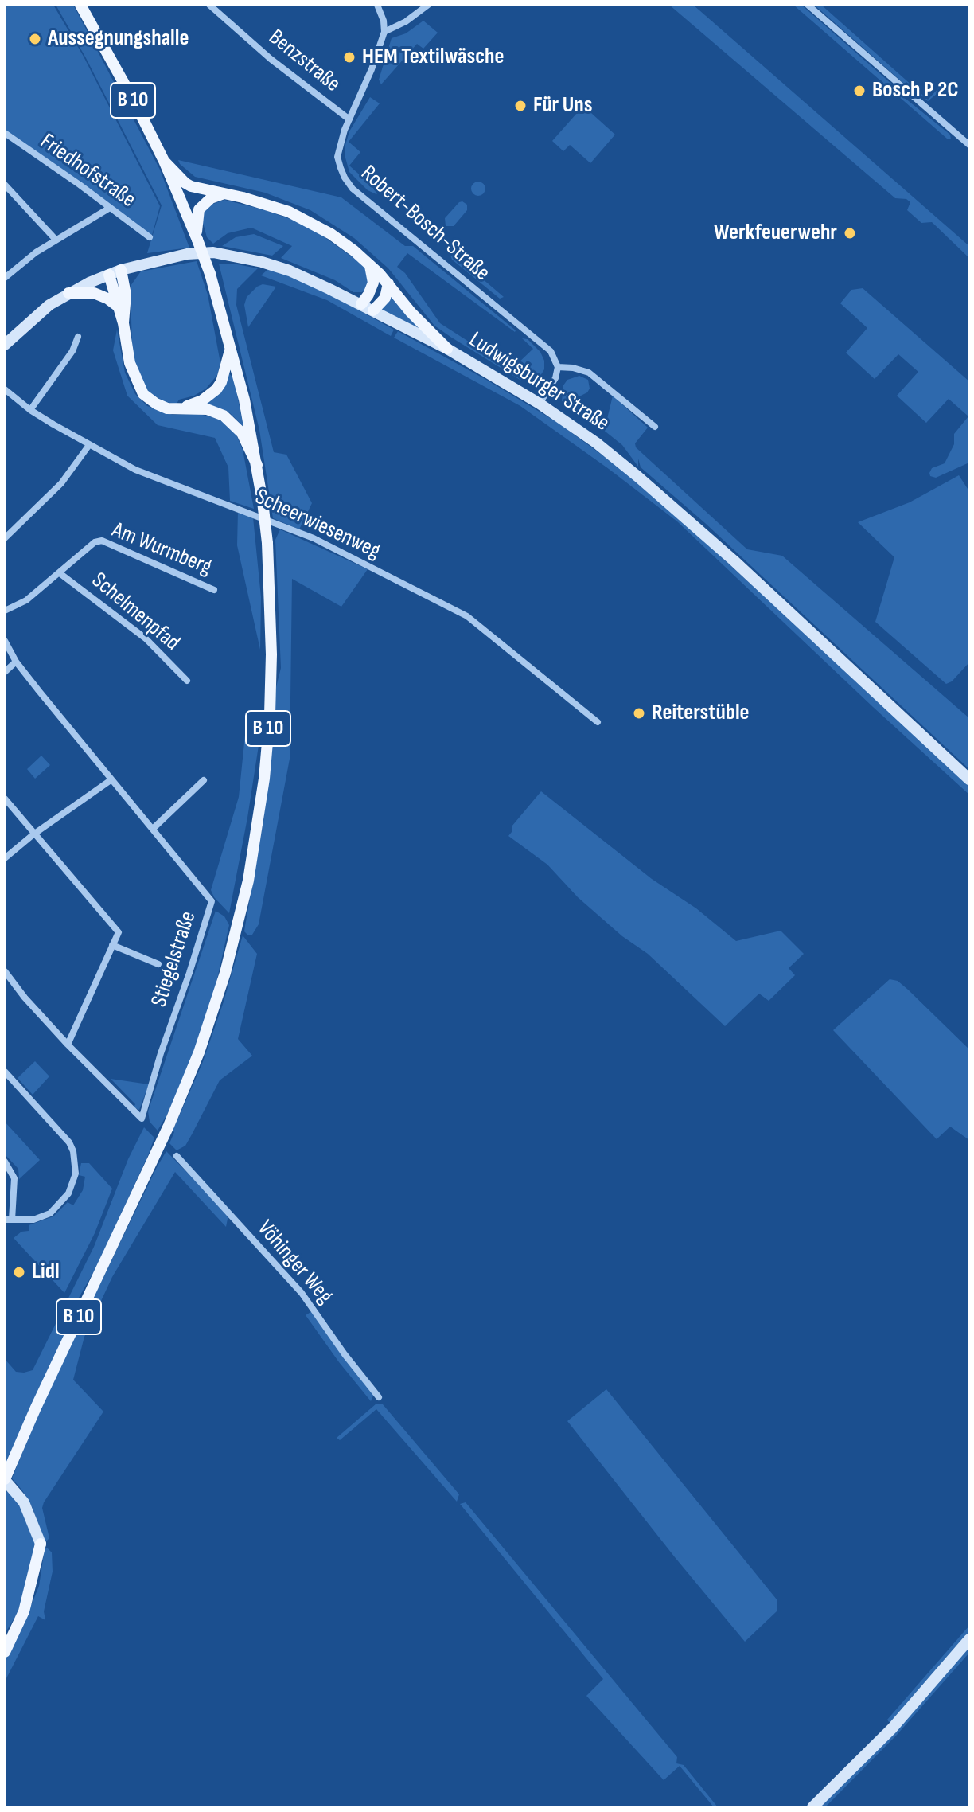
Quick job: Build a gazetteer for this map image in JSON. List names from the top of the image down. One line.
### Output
{"streets":{"main road":["B 10","Ludwigsburger Straße"],"street":["Benzstraße","Friedhofstraße","Robert-Bosch-Straße","Scheerwiesenweg","Am Wurmberg","Schelmenpfad","Stiegelstraße","Vöhinger Weg"]},"crossings":[["Benzstraße","Robert-Bosch-Straße"],["Am Wurmberg","Schelmenpfad"]],"places":["Aussegnungshalle","HEM Textilwäsche","Bosch P 2C","Für Uns","Werkfeuerwehr","Reiterstüble","Lidl"]}
